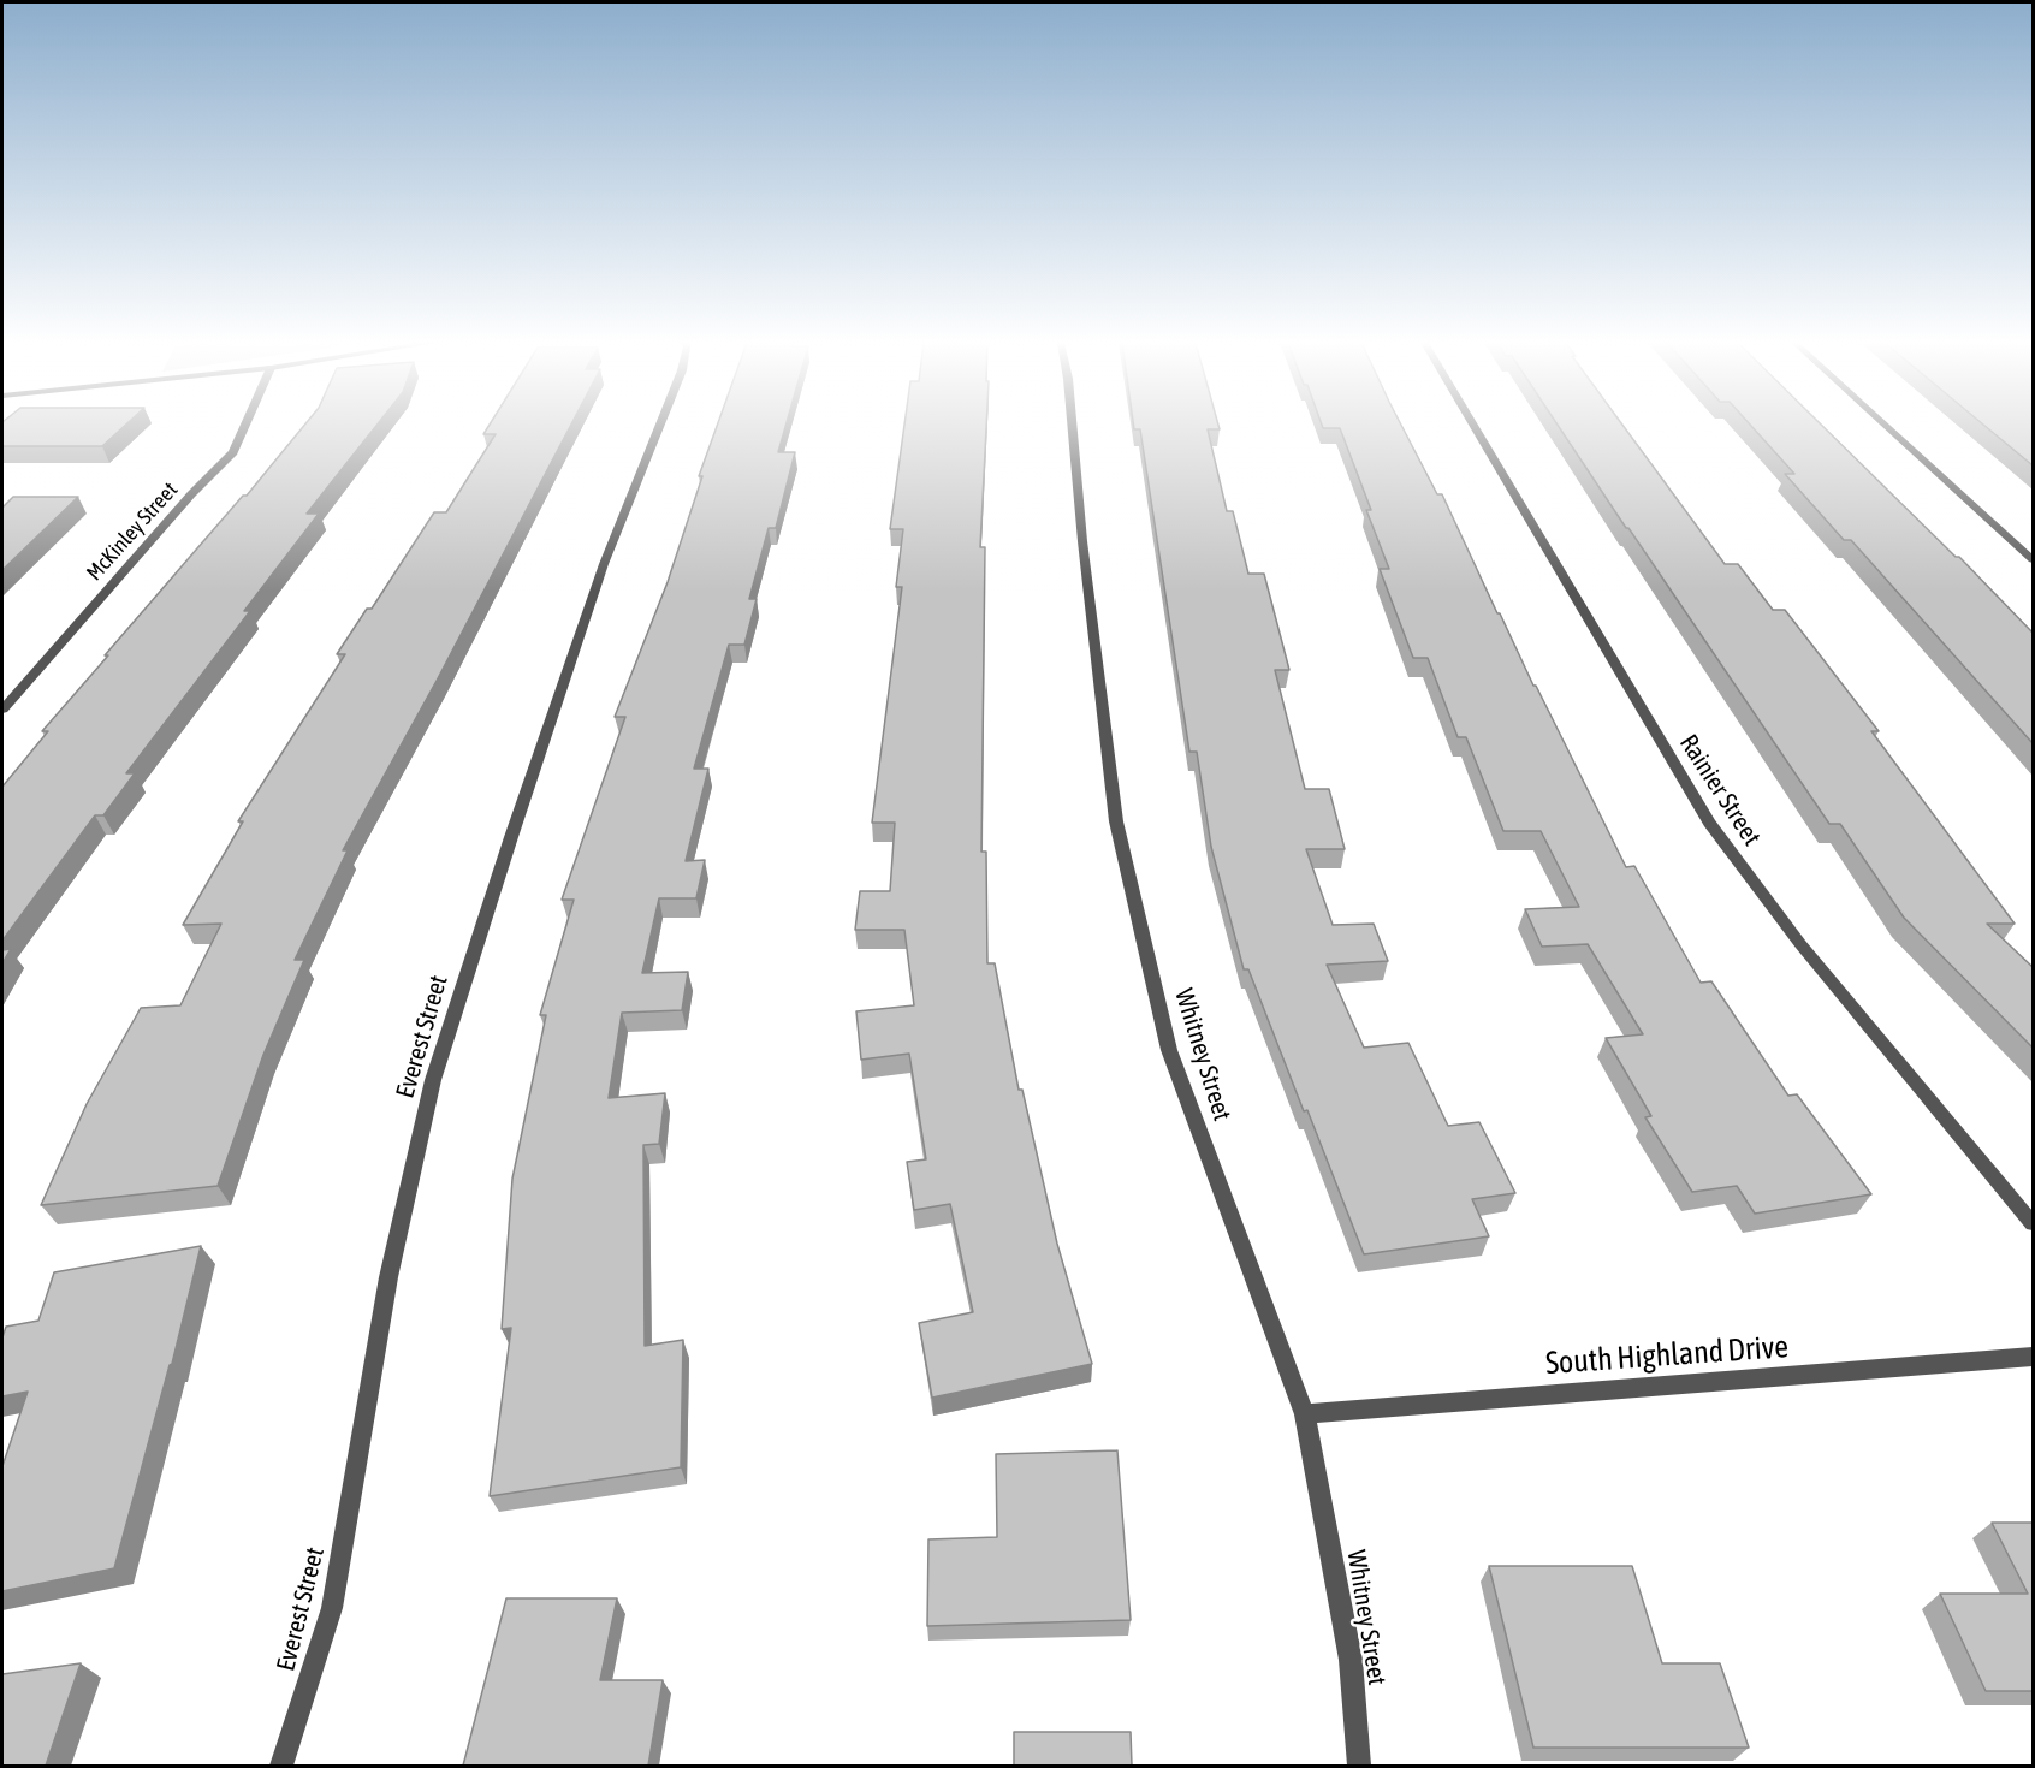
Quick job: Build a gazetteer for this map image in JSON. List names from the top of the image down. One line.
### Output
{"streets":{"street":["McKinley Street","Rainier Street","Everest Street","Whitney Street","South Highland Drive"]},"crossings":[["Whitney Street","South Highland Drive"]]}
